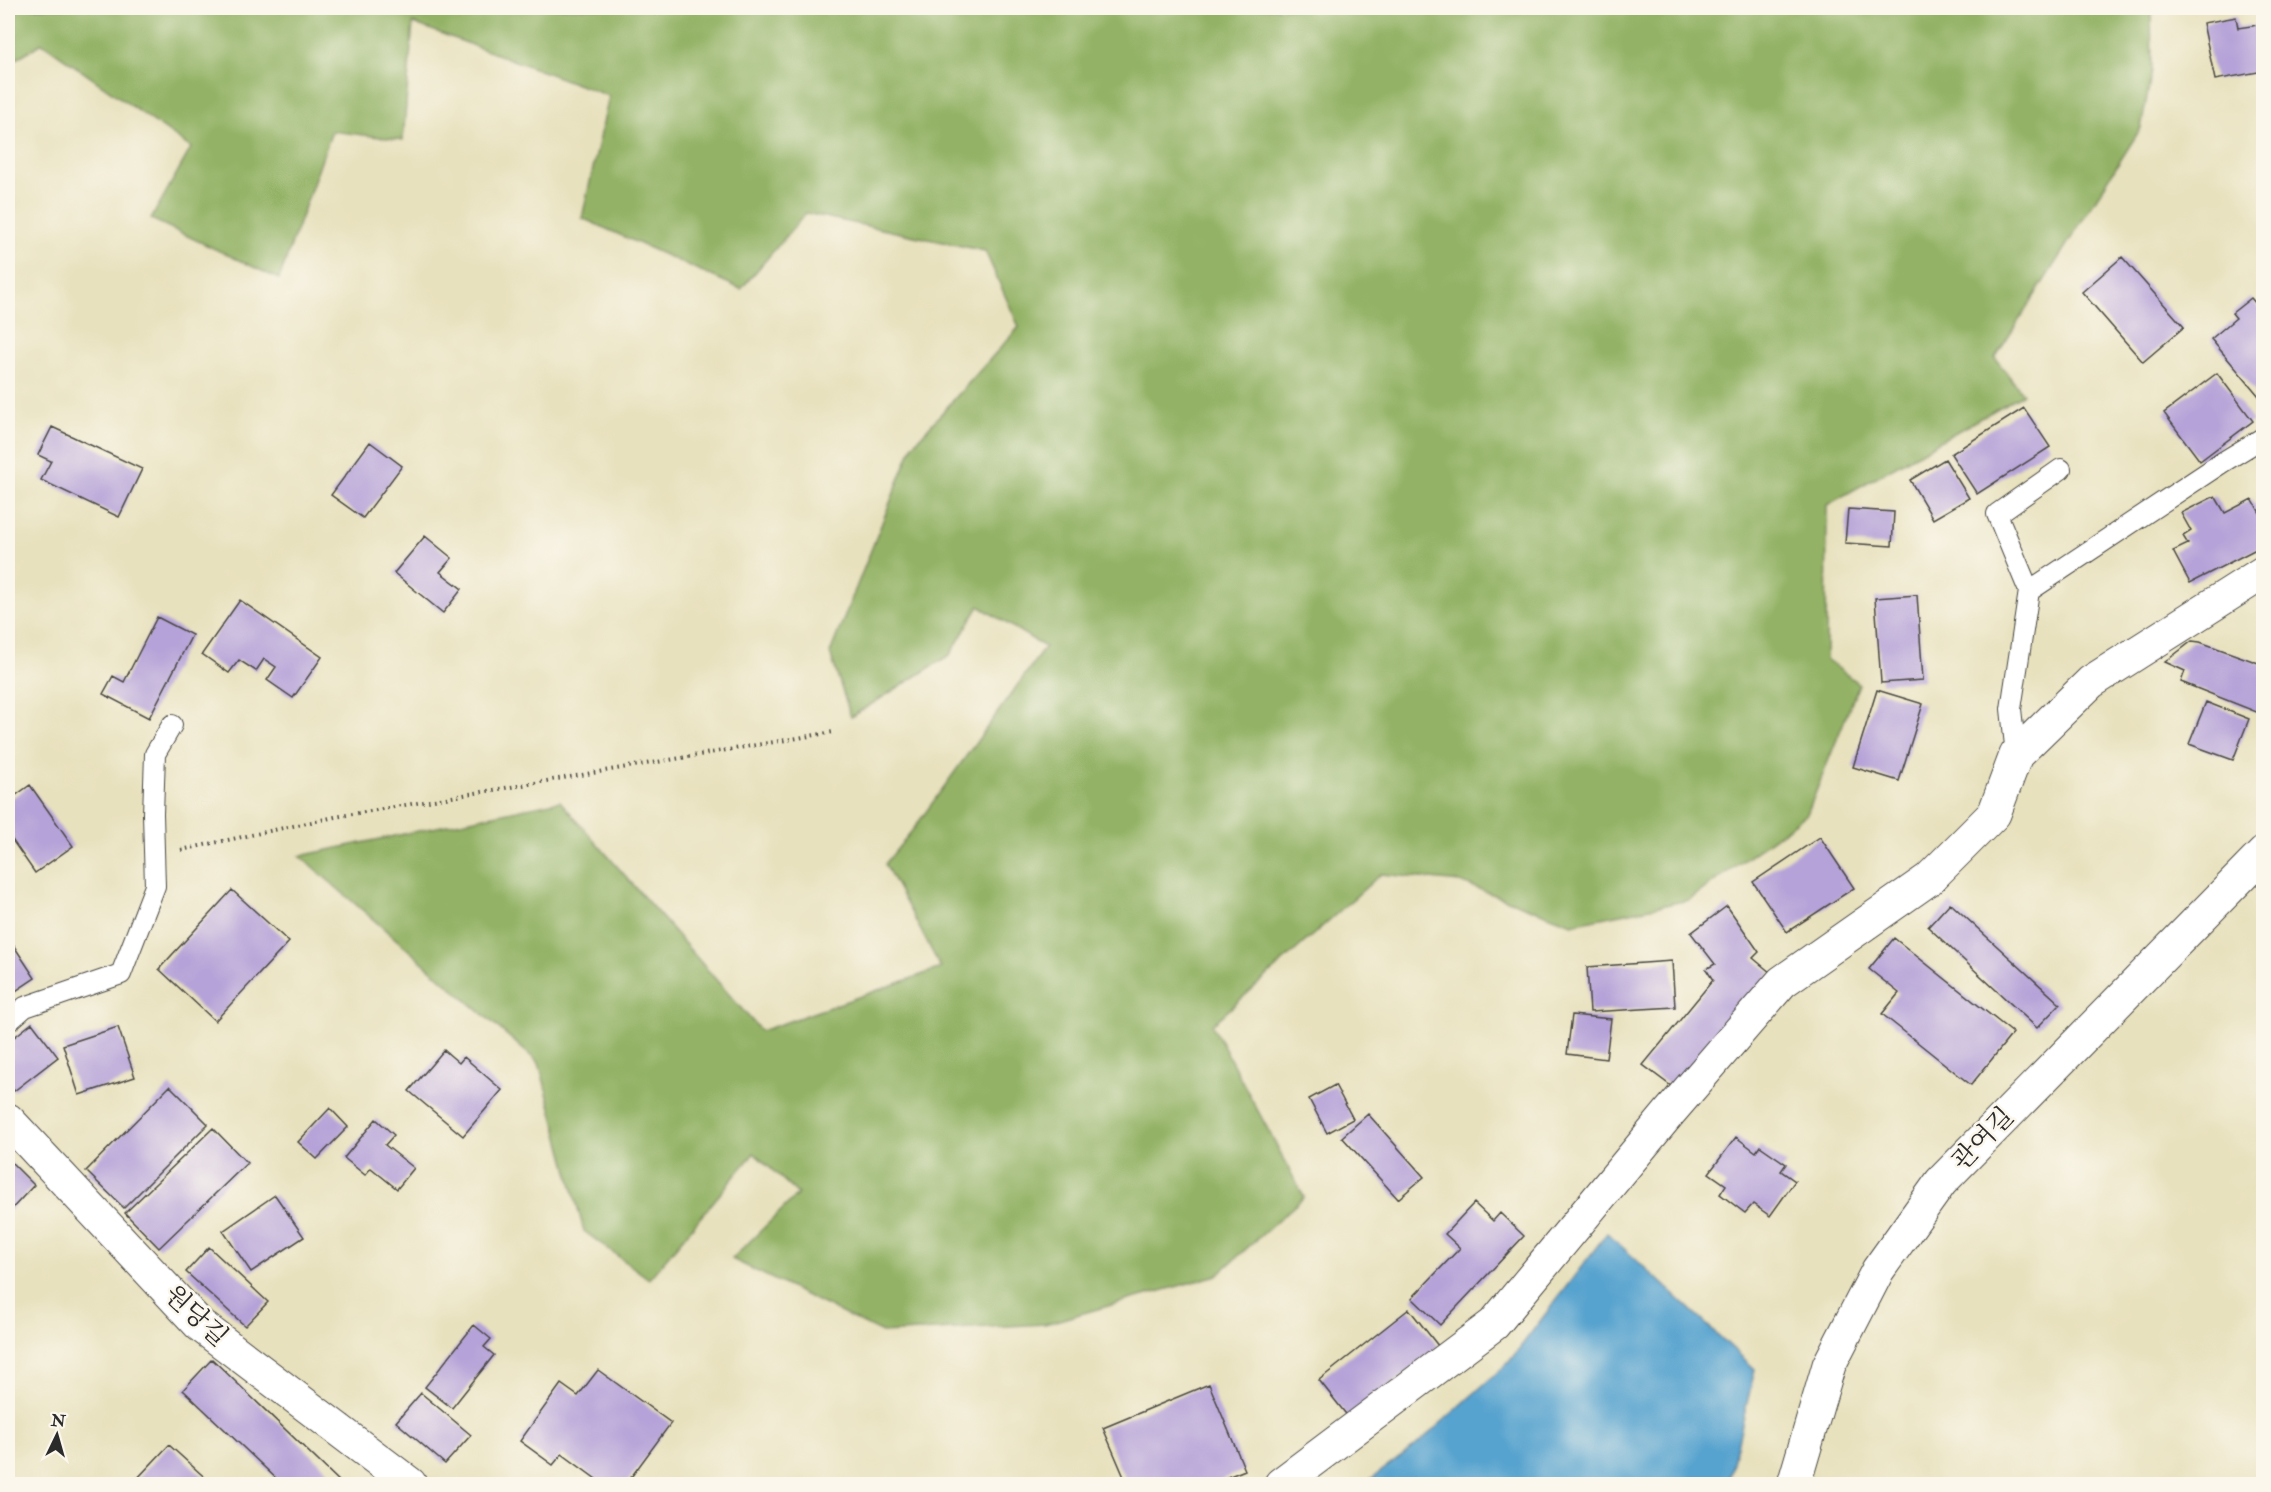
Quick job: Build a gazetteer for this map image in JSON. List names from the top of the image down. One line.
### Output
{"streets":{"street":["관여길","원당길"]},"north":"top"}
